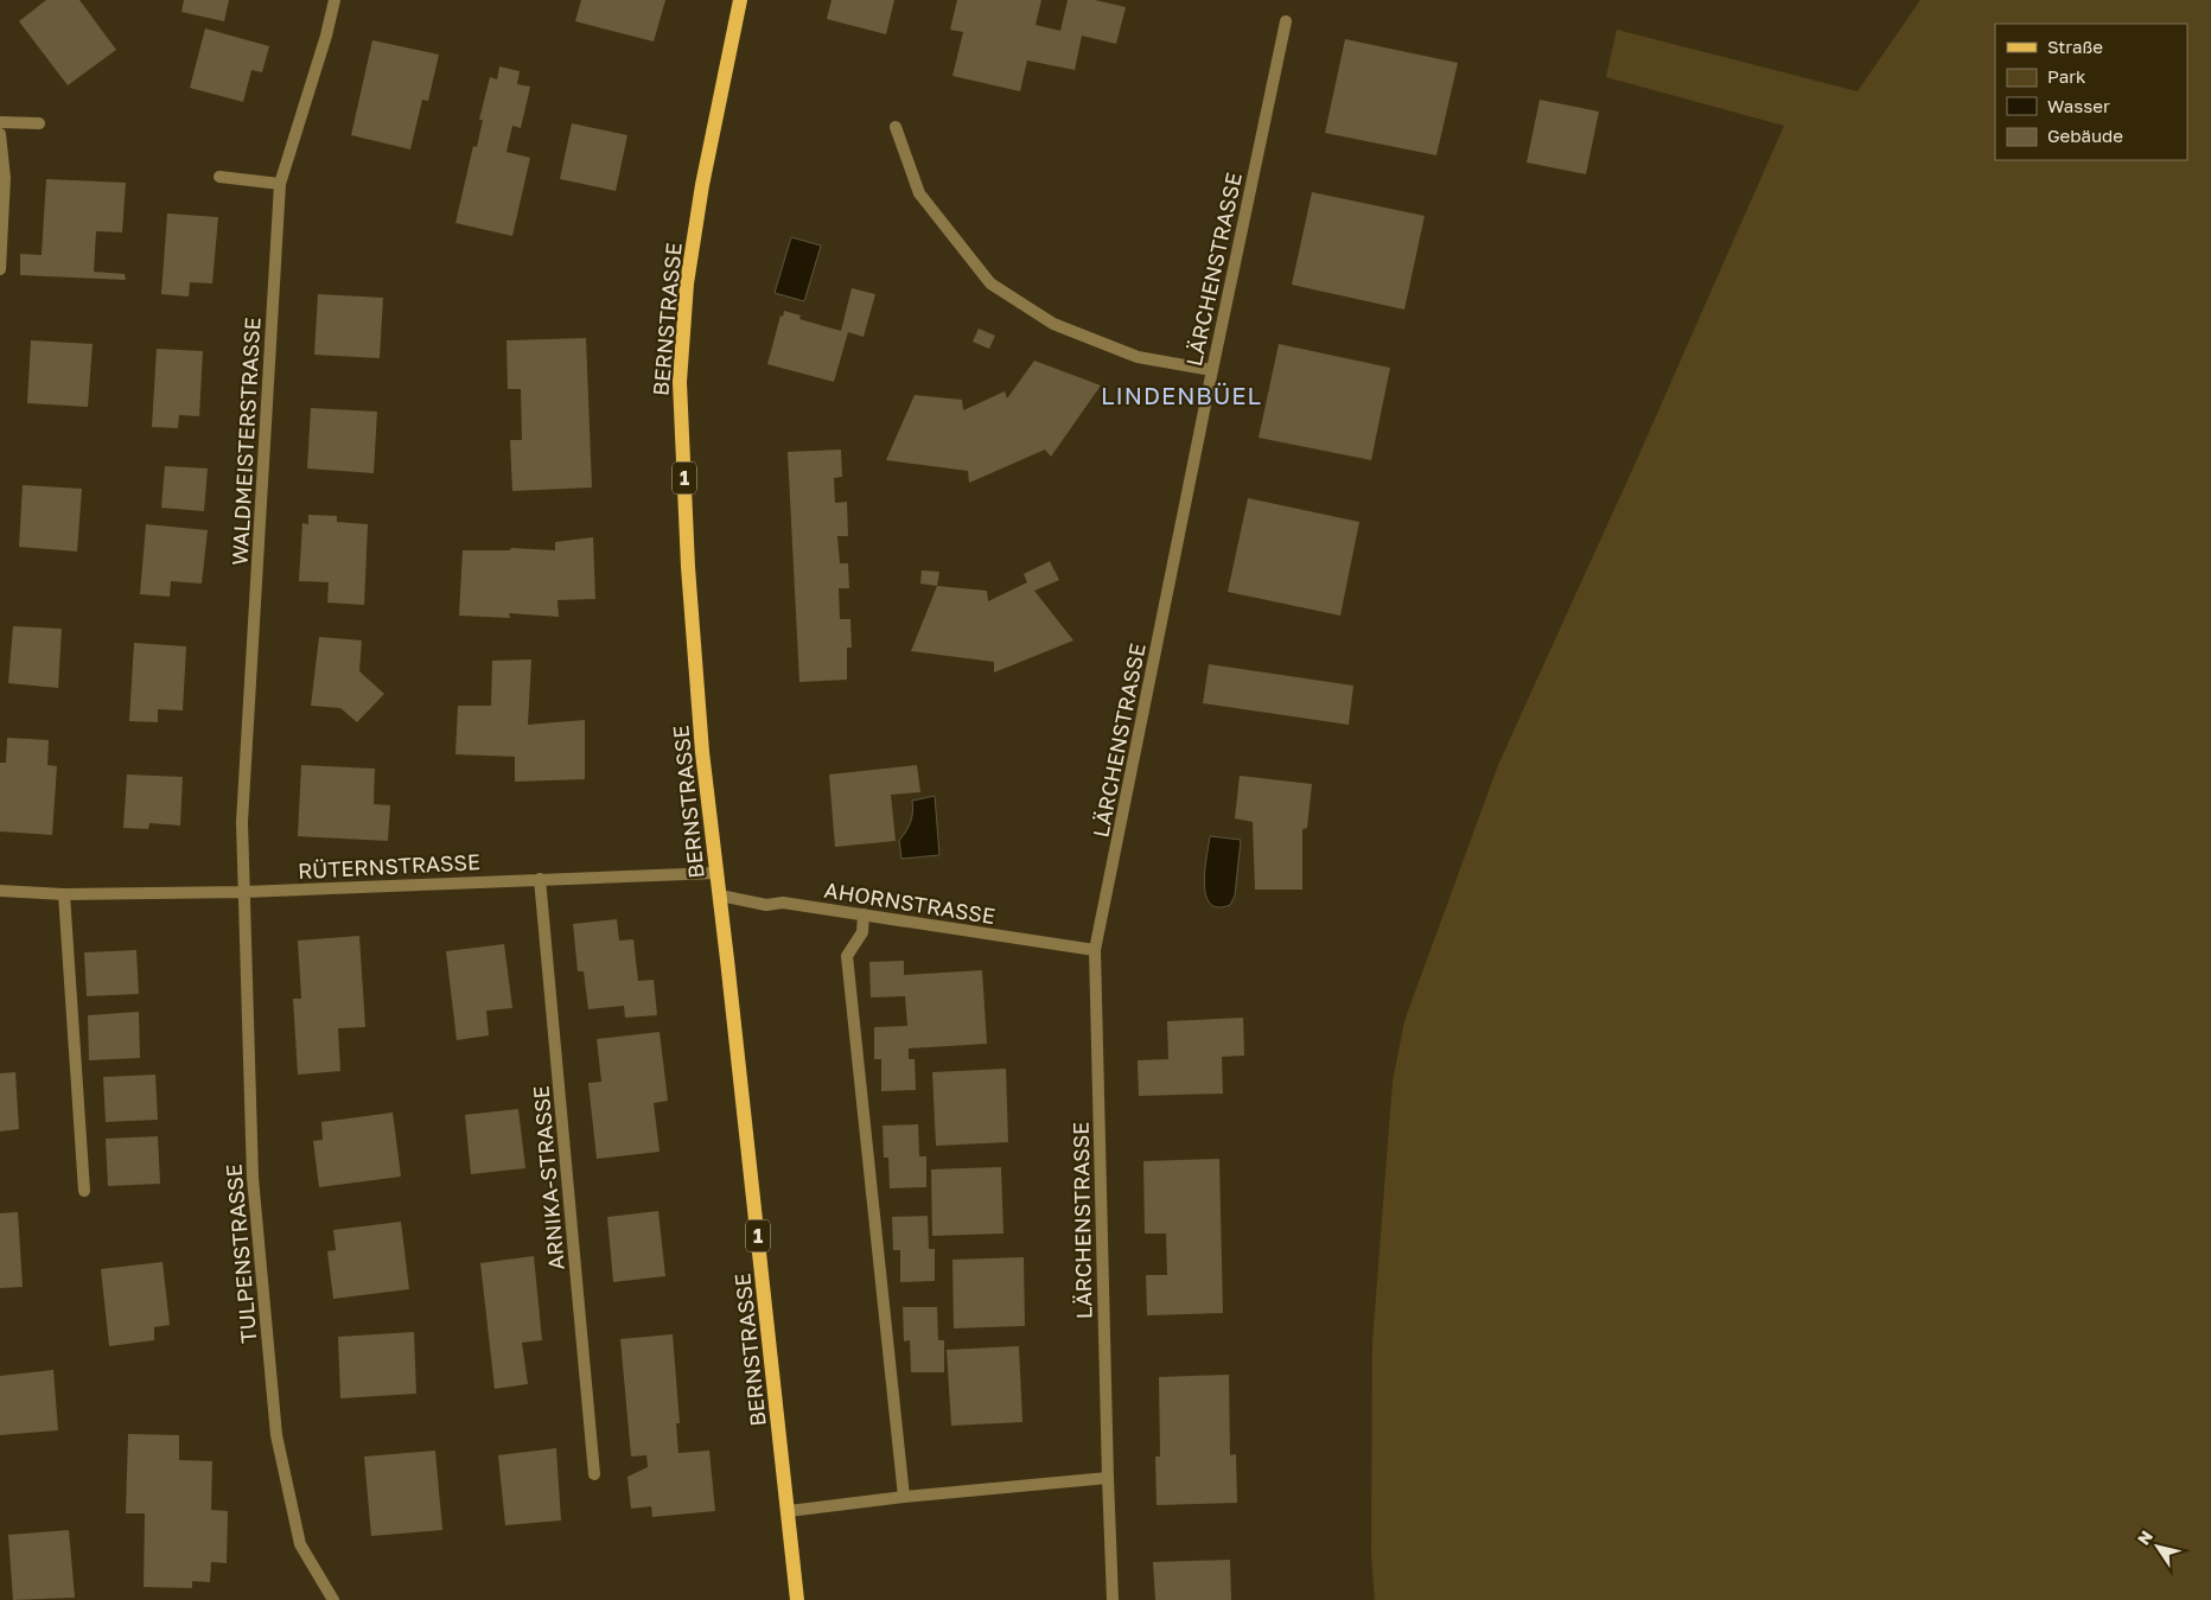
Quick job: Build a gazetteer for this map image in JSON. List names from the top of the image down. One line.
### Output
{"streets":{"main road":["BERNSTRASSE","1"],"street":["LÄRCHENSTRASSE","WALDMEISTERSTRASSE","RÜTERNSTRASSE","AHORNSTRASSE","ARNIKA-STRASSE","TULPENSTRASSE"]},"crossings":[["LÄRCHENSTRASSE","AHORNSTRASSE"],["BERNSTRASSE","RÜTERNSTRASSE"],["BERNSTRASSE","AHORNSTRASSE"],["WALDMEISTERSTRASSE","RÜTERNSTRASSE"],["WALDMEISTERSTRASSE","TULPENSTRASSE"],["RÜTERNSTRASSE","ARNIKA-STRASSE"],["RÜTERNSTRASSE","TULPENSTRASSE"]],"districts":["LINDENBÜEL"],"legend":["Straße","Park","Wasser","Gebäude"],"north":"top left"}
